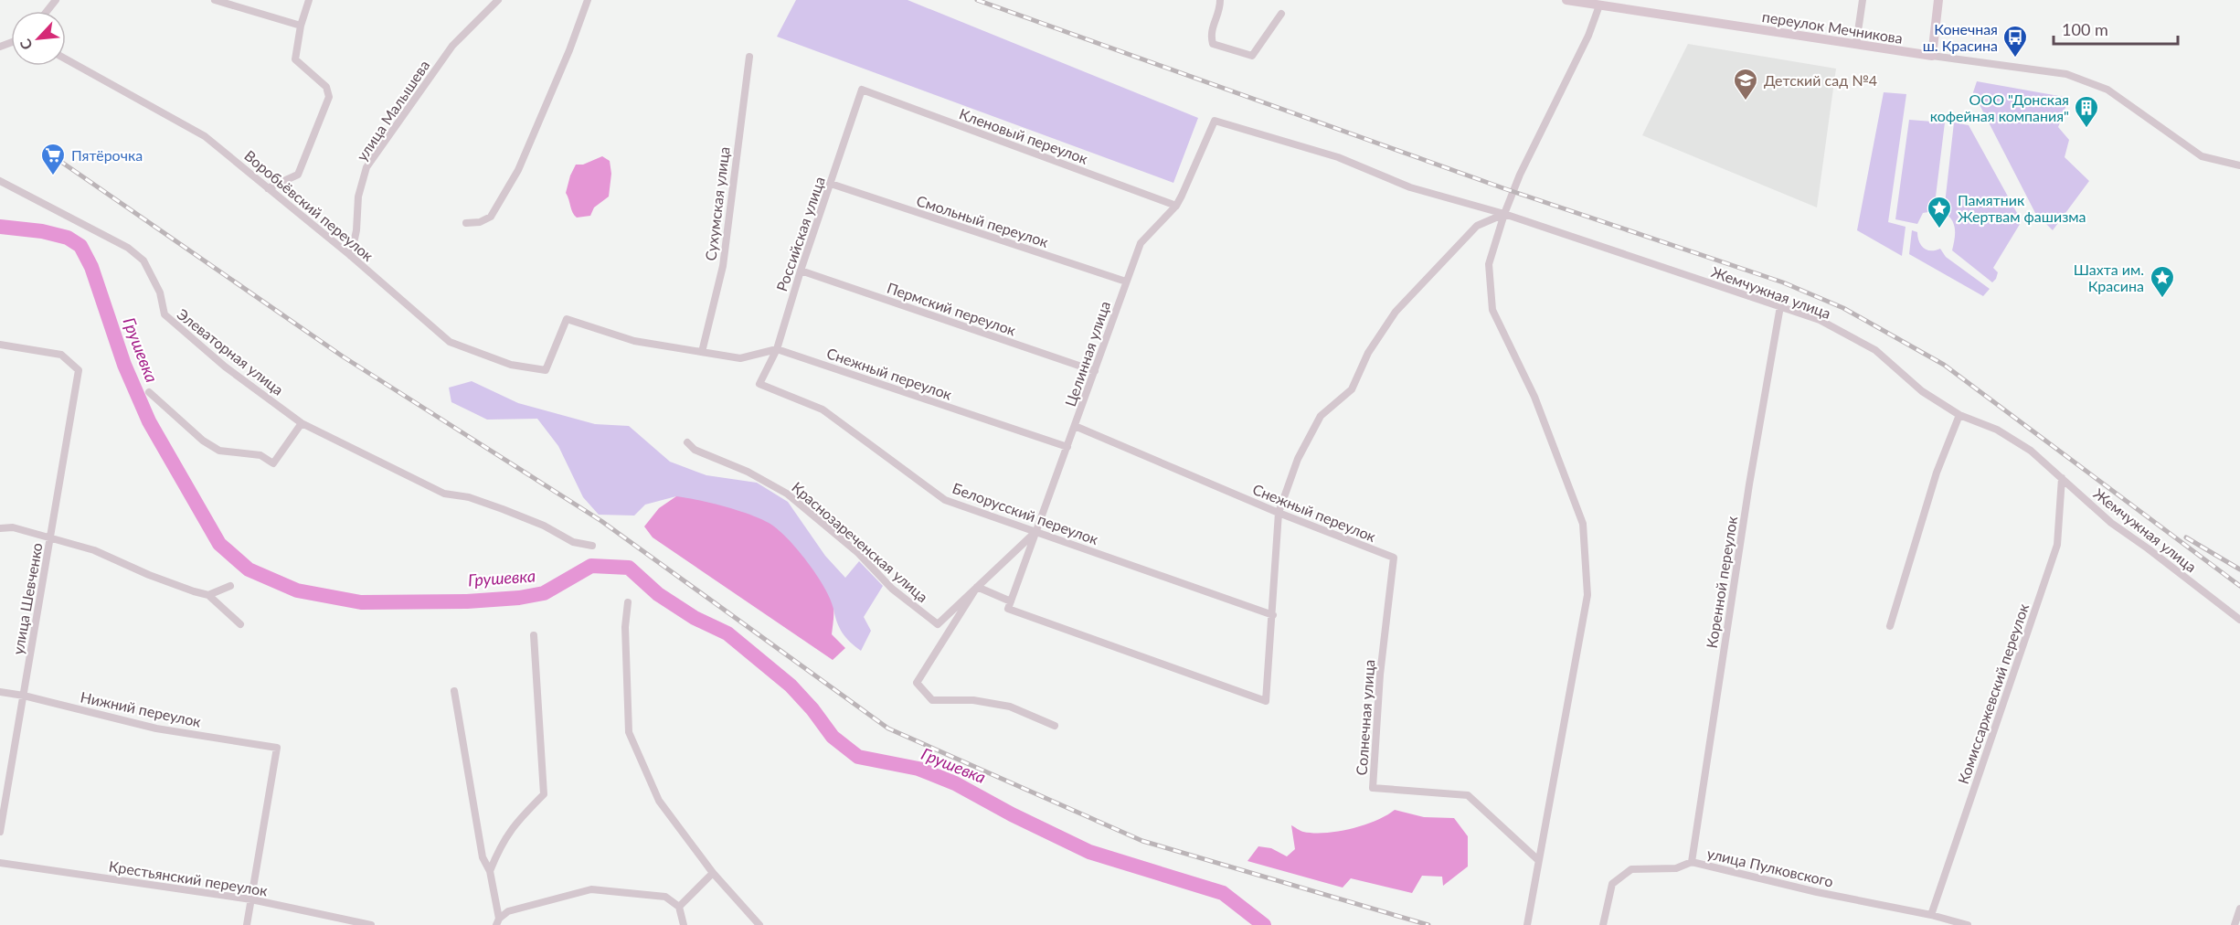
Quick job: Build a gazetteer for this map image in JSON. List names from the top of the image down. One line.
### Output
{"streets":{"street":["переулок Мечникова","улица Малышева","Кленовый переулок","Сухумская улица","Воробьёвский переулок","Смольный переулок","Российская улица","Жемчужная улица","Пермский переулок","Элеваторная улица","Целинная улица","Снежный переулок","Белорусский переулок","Краснозареченская улица","Коренной переулок","улица Шевченко","Комиссаржевский переулок","Нижний переулок","Солнечная улица","улица Пулковского","Крестьянский переулок"]},"crossings":[["улица Малышева","Воробьёвский переулок"],["Кленовый переулок","Российская улица"],["Кленовый переулок","Целинная улица"],["Сухумская улица","Воробьёвский переулок"],["Смольный переулок","Российская улица"],["Смольный переулок","Целинная улица"],["Российская улица","Пермский переулок"],["Российская улица","Снежный переулок"],["Российская улица","Белорусский переулок"],["Жемчужная улица","Целинная улица"],["Жемчужная улица","Коренной переулок"],["Жемчужная улица","Комиссаржевский переулок"],["Пермский переулок","Целинная улица"],["Целинная улица","Снежный переулок"],["Целинная улица","Белорусский переулок"],["Целинная улица","Краснозареченская улица"],["Снежный переулок","Солнечная улица"],["Белорусский переулок","Краснозареченская улица"],["Коренной переулок","улица Пулковского"],["улица Шевченко","Нижний переулок"],["Комиссаржевский переулок","улица Пулковского"],["Нижний переулок","Крестьянский переулок"]],"water":["Грушевка"],"places":{"bus stop":["Конечная ш. Красина"],"school or university":["Детский сад №4"],"building":["ООО \"Донская кофейная компания\""],"supermarket":["Пятёрочка"],"place":["Памятник Жертвам фашизма","Шахта им. Красина"]},"scale_bar":"100 m","north":"bottom left"}
